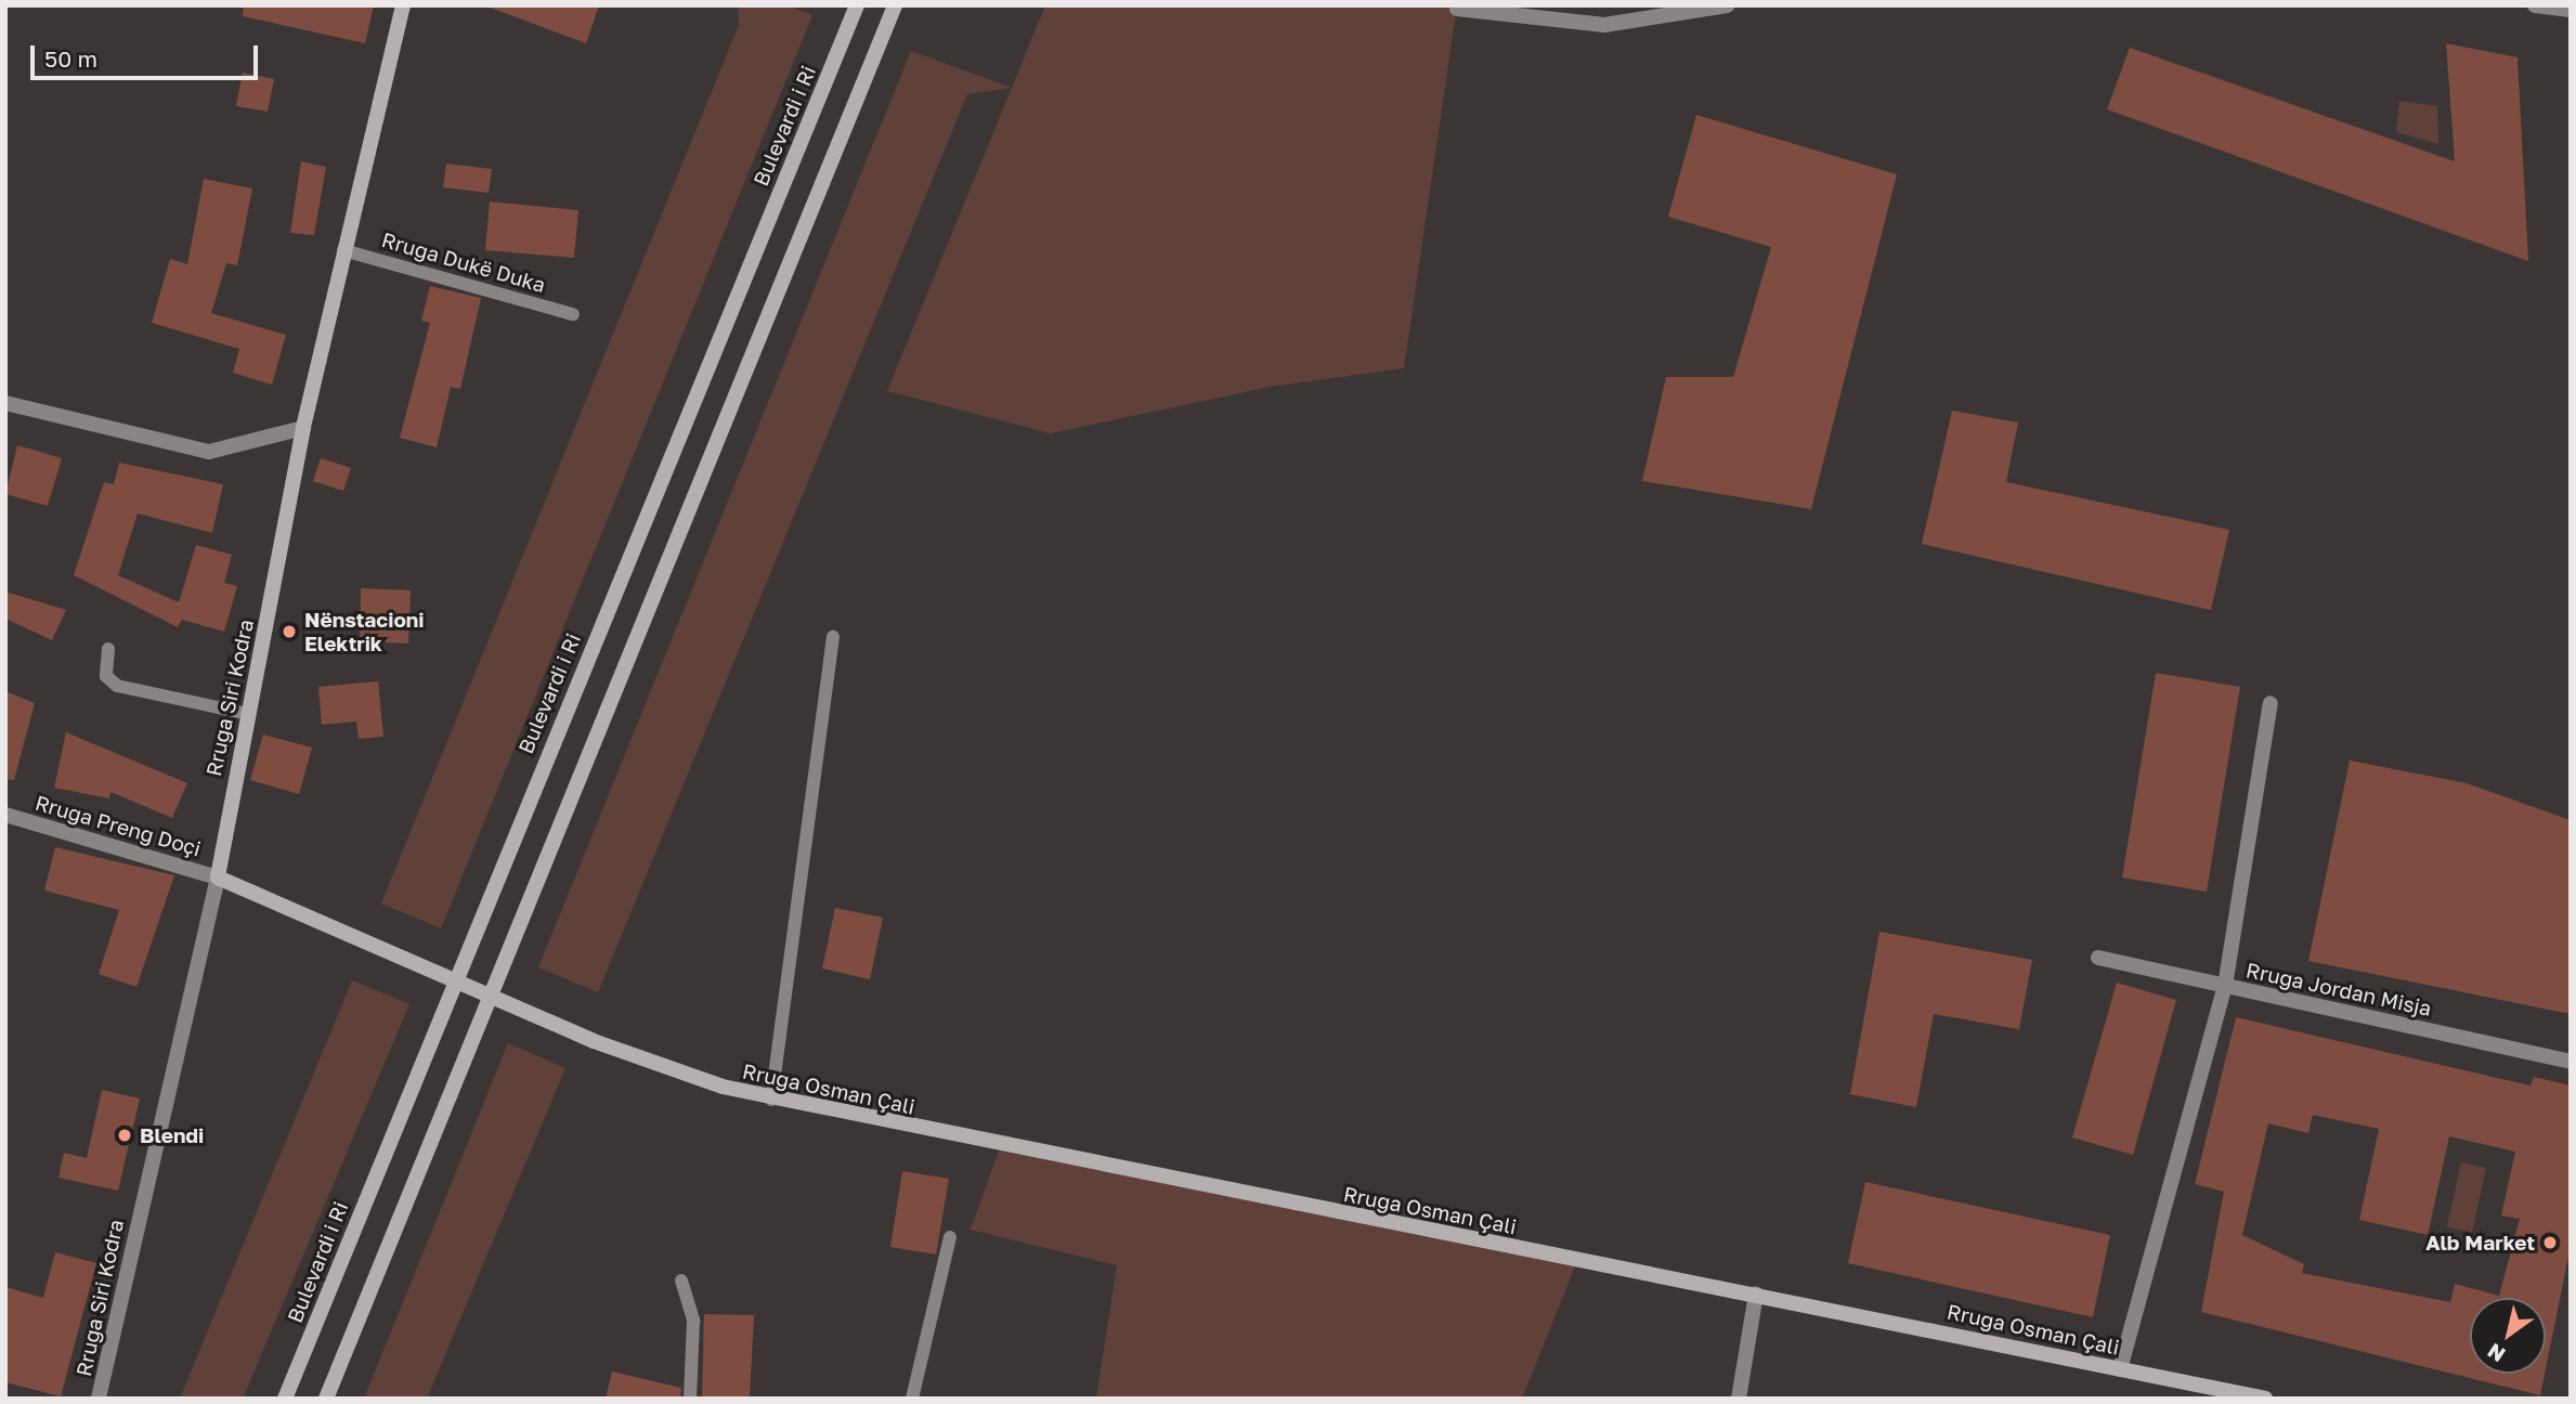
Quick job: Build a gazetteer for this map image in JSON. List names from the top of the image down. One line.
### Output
{"streets":{"street":["Bulevardi i Ri","Rruga Siri Kodra","Rruga Preng Doçi","Rruga Jordan Misja","Rruga Osman Çali"],"lane":["Rruga Dukë Duka"]},"crossings":[["Bulevardi i Ri","Rruga Osman Çali"],["Rruga Dukë Duka","Rruga Siri Kodra"],["Rruga Siri Kodra","Rruga Preng Doçi"],["Rruga Siri Kodra","Rruga Osman Çali"],["Rruga Preng Doçi","Rruga Osman Çali"]],"places":["Nënstacioni Elektrik","Blendi","Alb Market"],"scale_bar":"50 m","north":"bottom left"}
